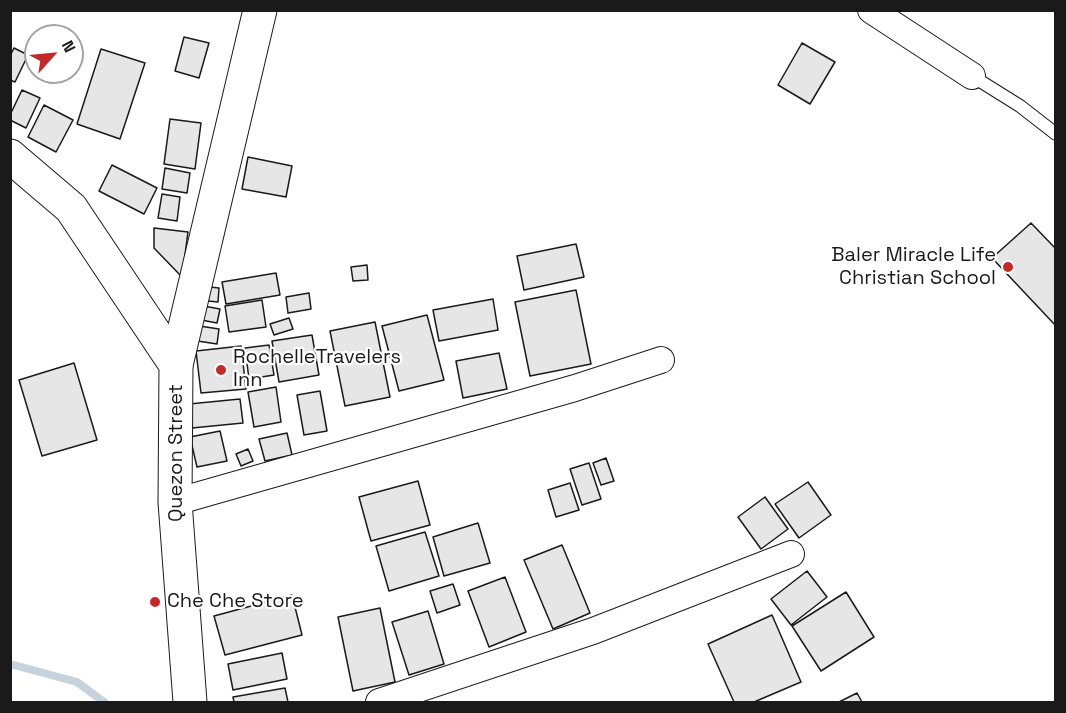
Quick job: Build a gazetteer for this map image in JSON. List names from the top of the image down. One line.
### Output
{"streets":{"main road":["Quezon Street"]},"places":["Baler Miracle Life Christian School","RochelleTravelers Inn","Che Che Store"],"north":"top right"}
